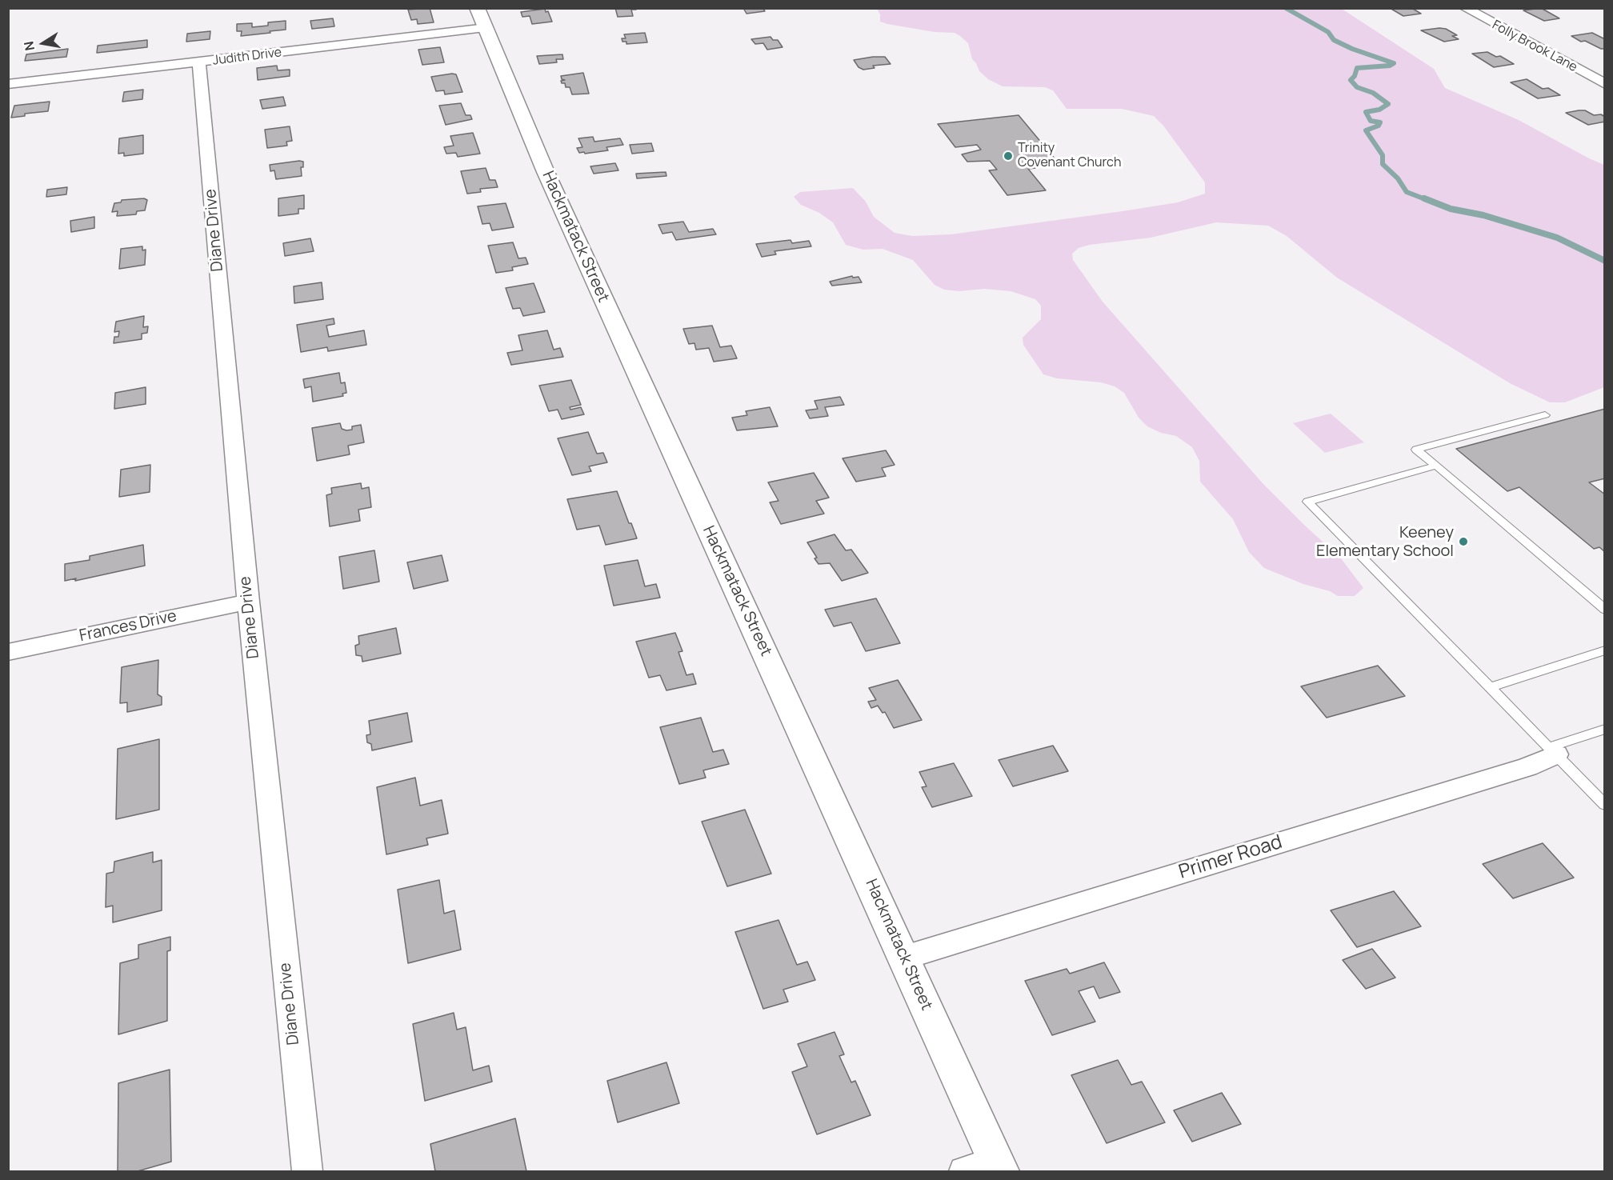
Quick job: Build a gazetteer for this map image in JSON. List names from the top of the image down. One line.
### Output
{"streets":{"street":["Folly Brook Lane","Judith Drive","Diane Drive","Hackmatack Street","Frances Drive","Primer Road"]},"crossings":[["Judith Drive","Diane Drive"],["Judith Drive","Hackmatack Street"],["Diane Drive","Frances Drive"],["Hackmatack Street","Primer Road"]],"places":["Trinity Covenant Church","Keeney Elementary School"],"north":"left"}
